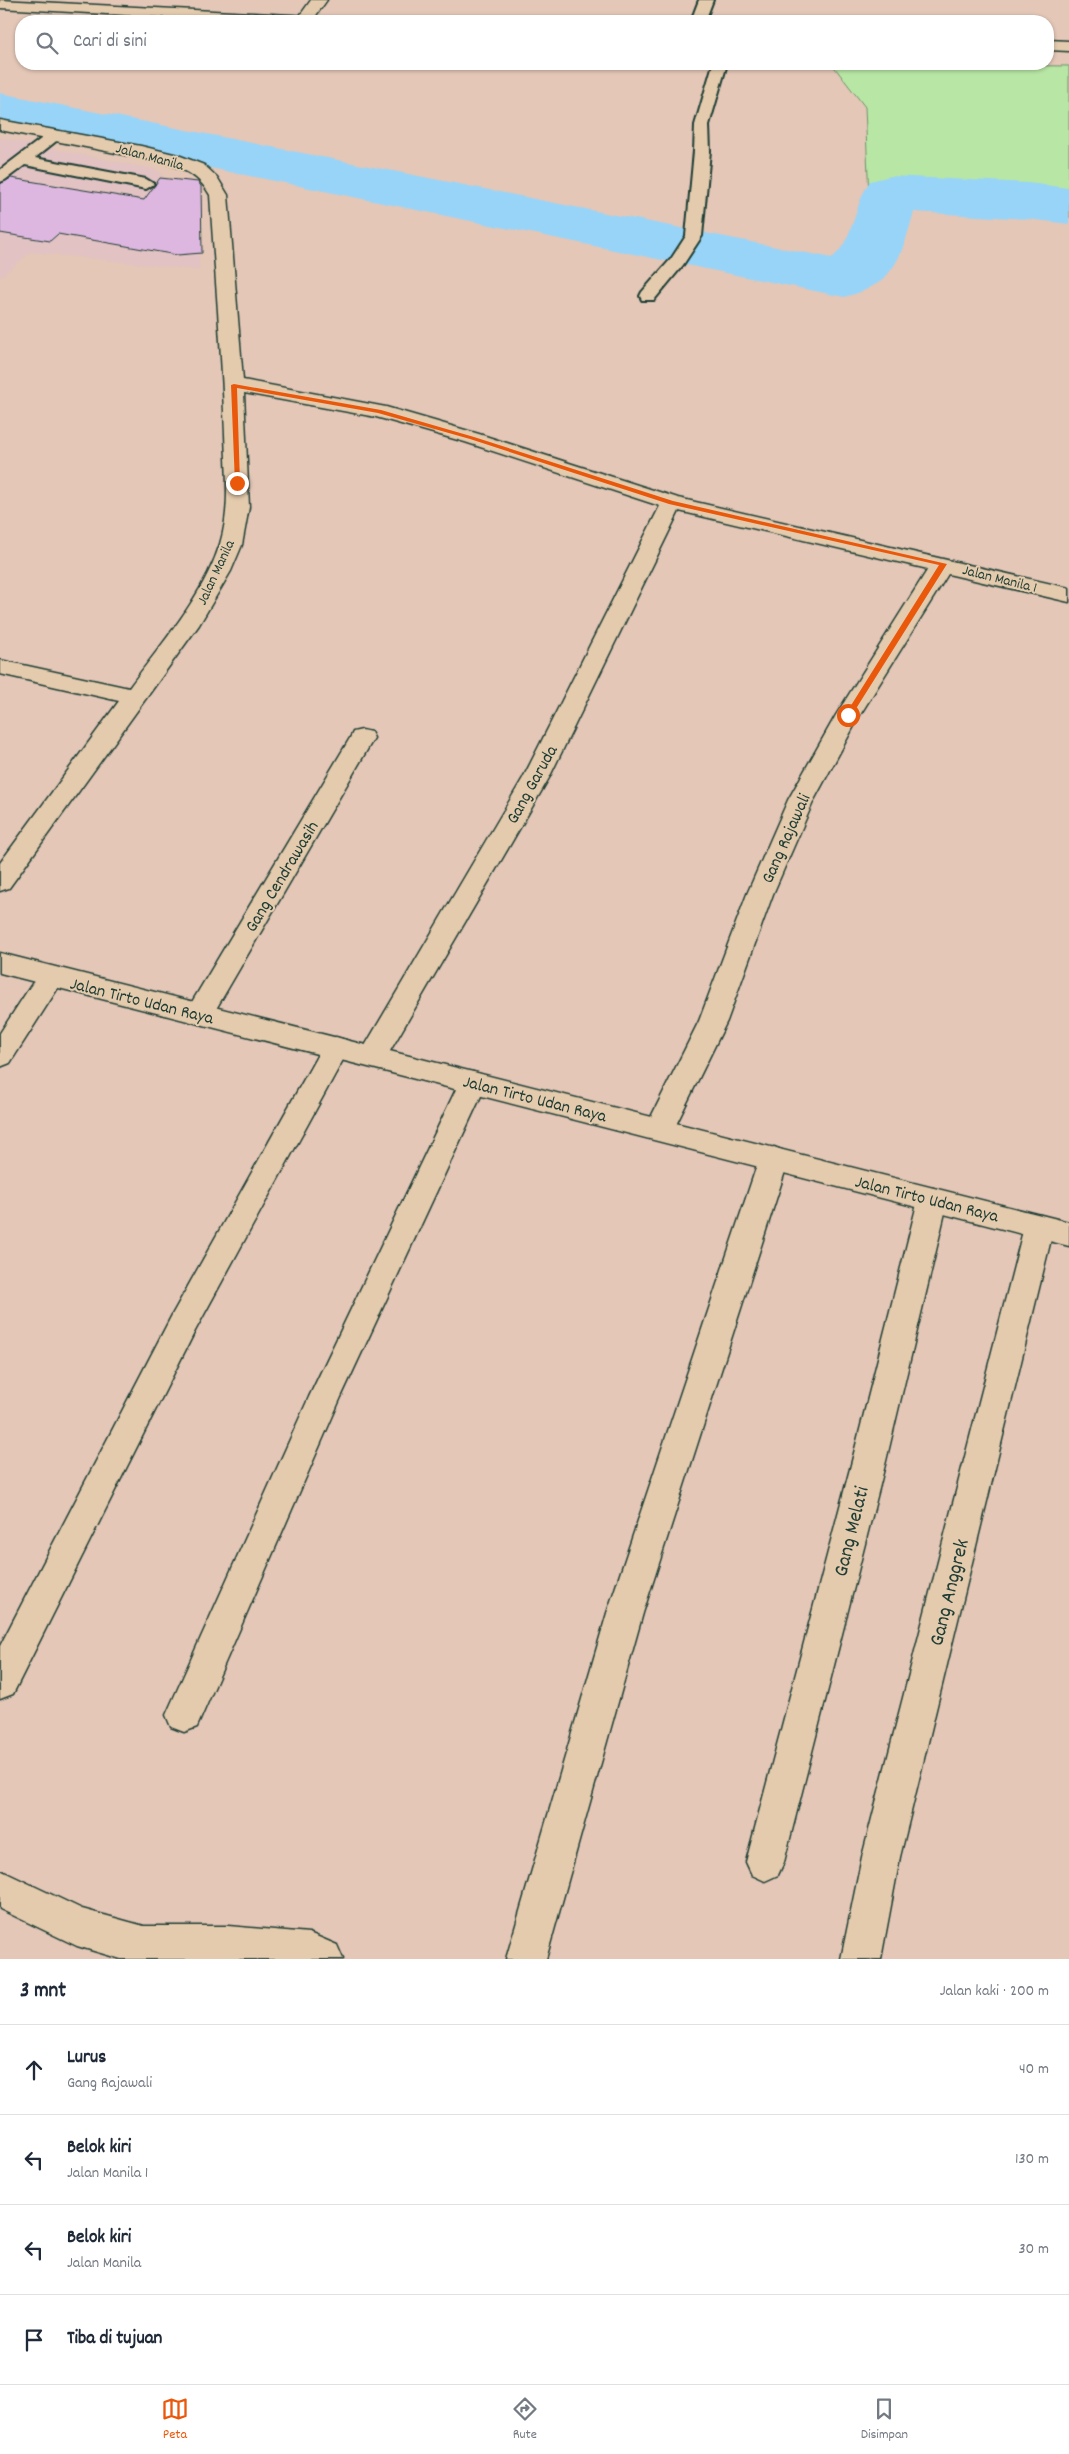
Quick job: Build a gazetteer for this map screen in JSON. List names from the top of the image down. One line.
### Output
{"streets":{"street":["Jalan Manila","Jalan Manila 1","Gang Garuda","Gang Rajawali","Gang Cendrawasih","Jalan Tirto Udan Raya","Gang Melati","Gang Anggrek"]},"crossings":[["Jalan Manila","Jalan Manila 1"],["Jalan Manila 1","Gang Garuda"],["Jalan Manila 1","Gang Rajawali"],["Gang Garuda","Jalan Tirto Udan Raya"],["Gang Rajawali","Jalan Tirto Udan Raya"],["Gang Cendrawasih","Jalan Tirto Udan Raya"],["Jalan Tirto Udan Raya","Gang Melati"],["Jalan Tirto Udan Raya","Gang Anggrek"]],"page":{"search":"Cari di sini","heading":["3 mnt","Jalan kaki · 200 m"],"list":[["Lurus","Gang Rajawali","40 m"],["Belok kiri","Jalan Manila 1","130 m"],["Belok kiri","Jalan Manila","30 m"],"Tiba di tujuan"],"nav":["Peta","Rute","Disimpan"]}}
